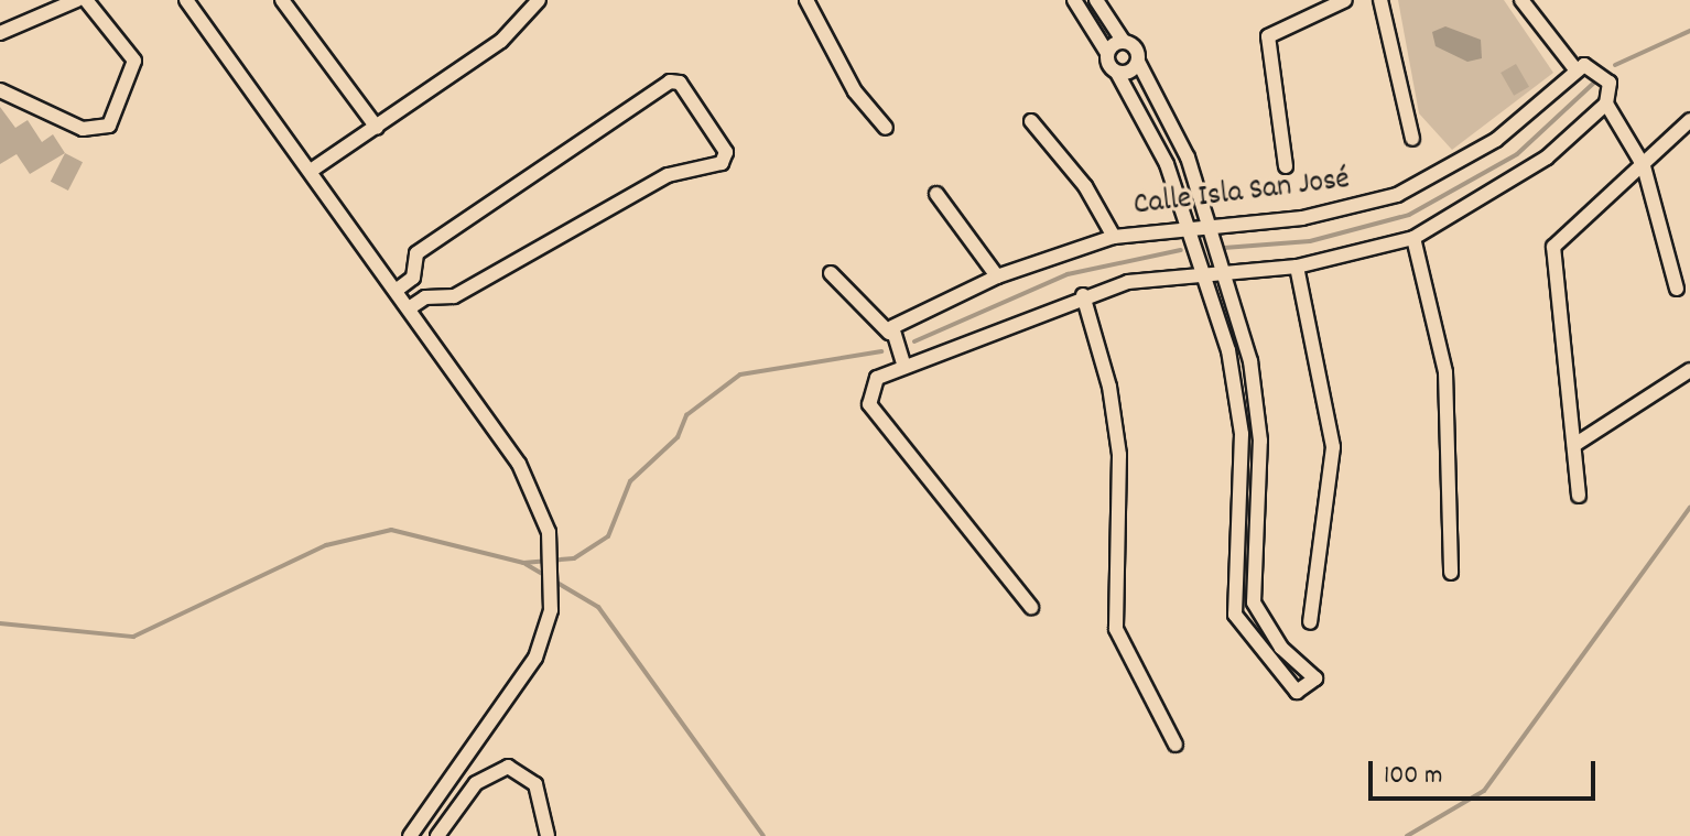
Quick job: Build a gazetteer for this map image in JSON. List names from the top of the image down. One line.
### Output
{"streets":{"street":["Calle Isla San José"]},"scale_bar":"100 m"}
